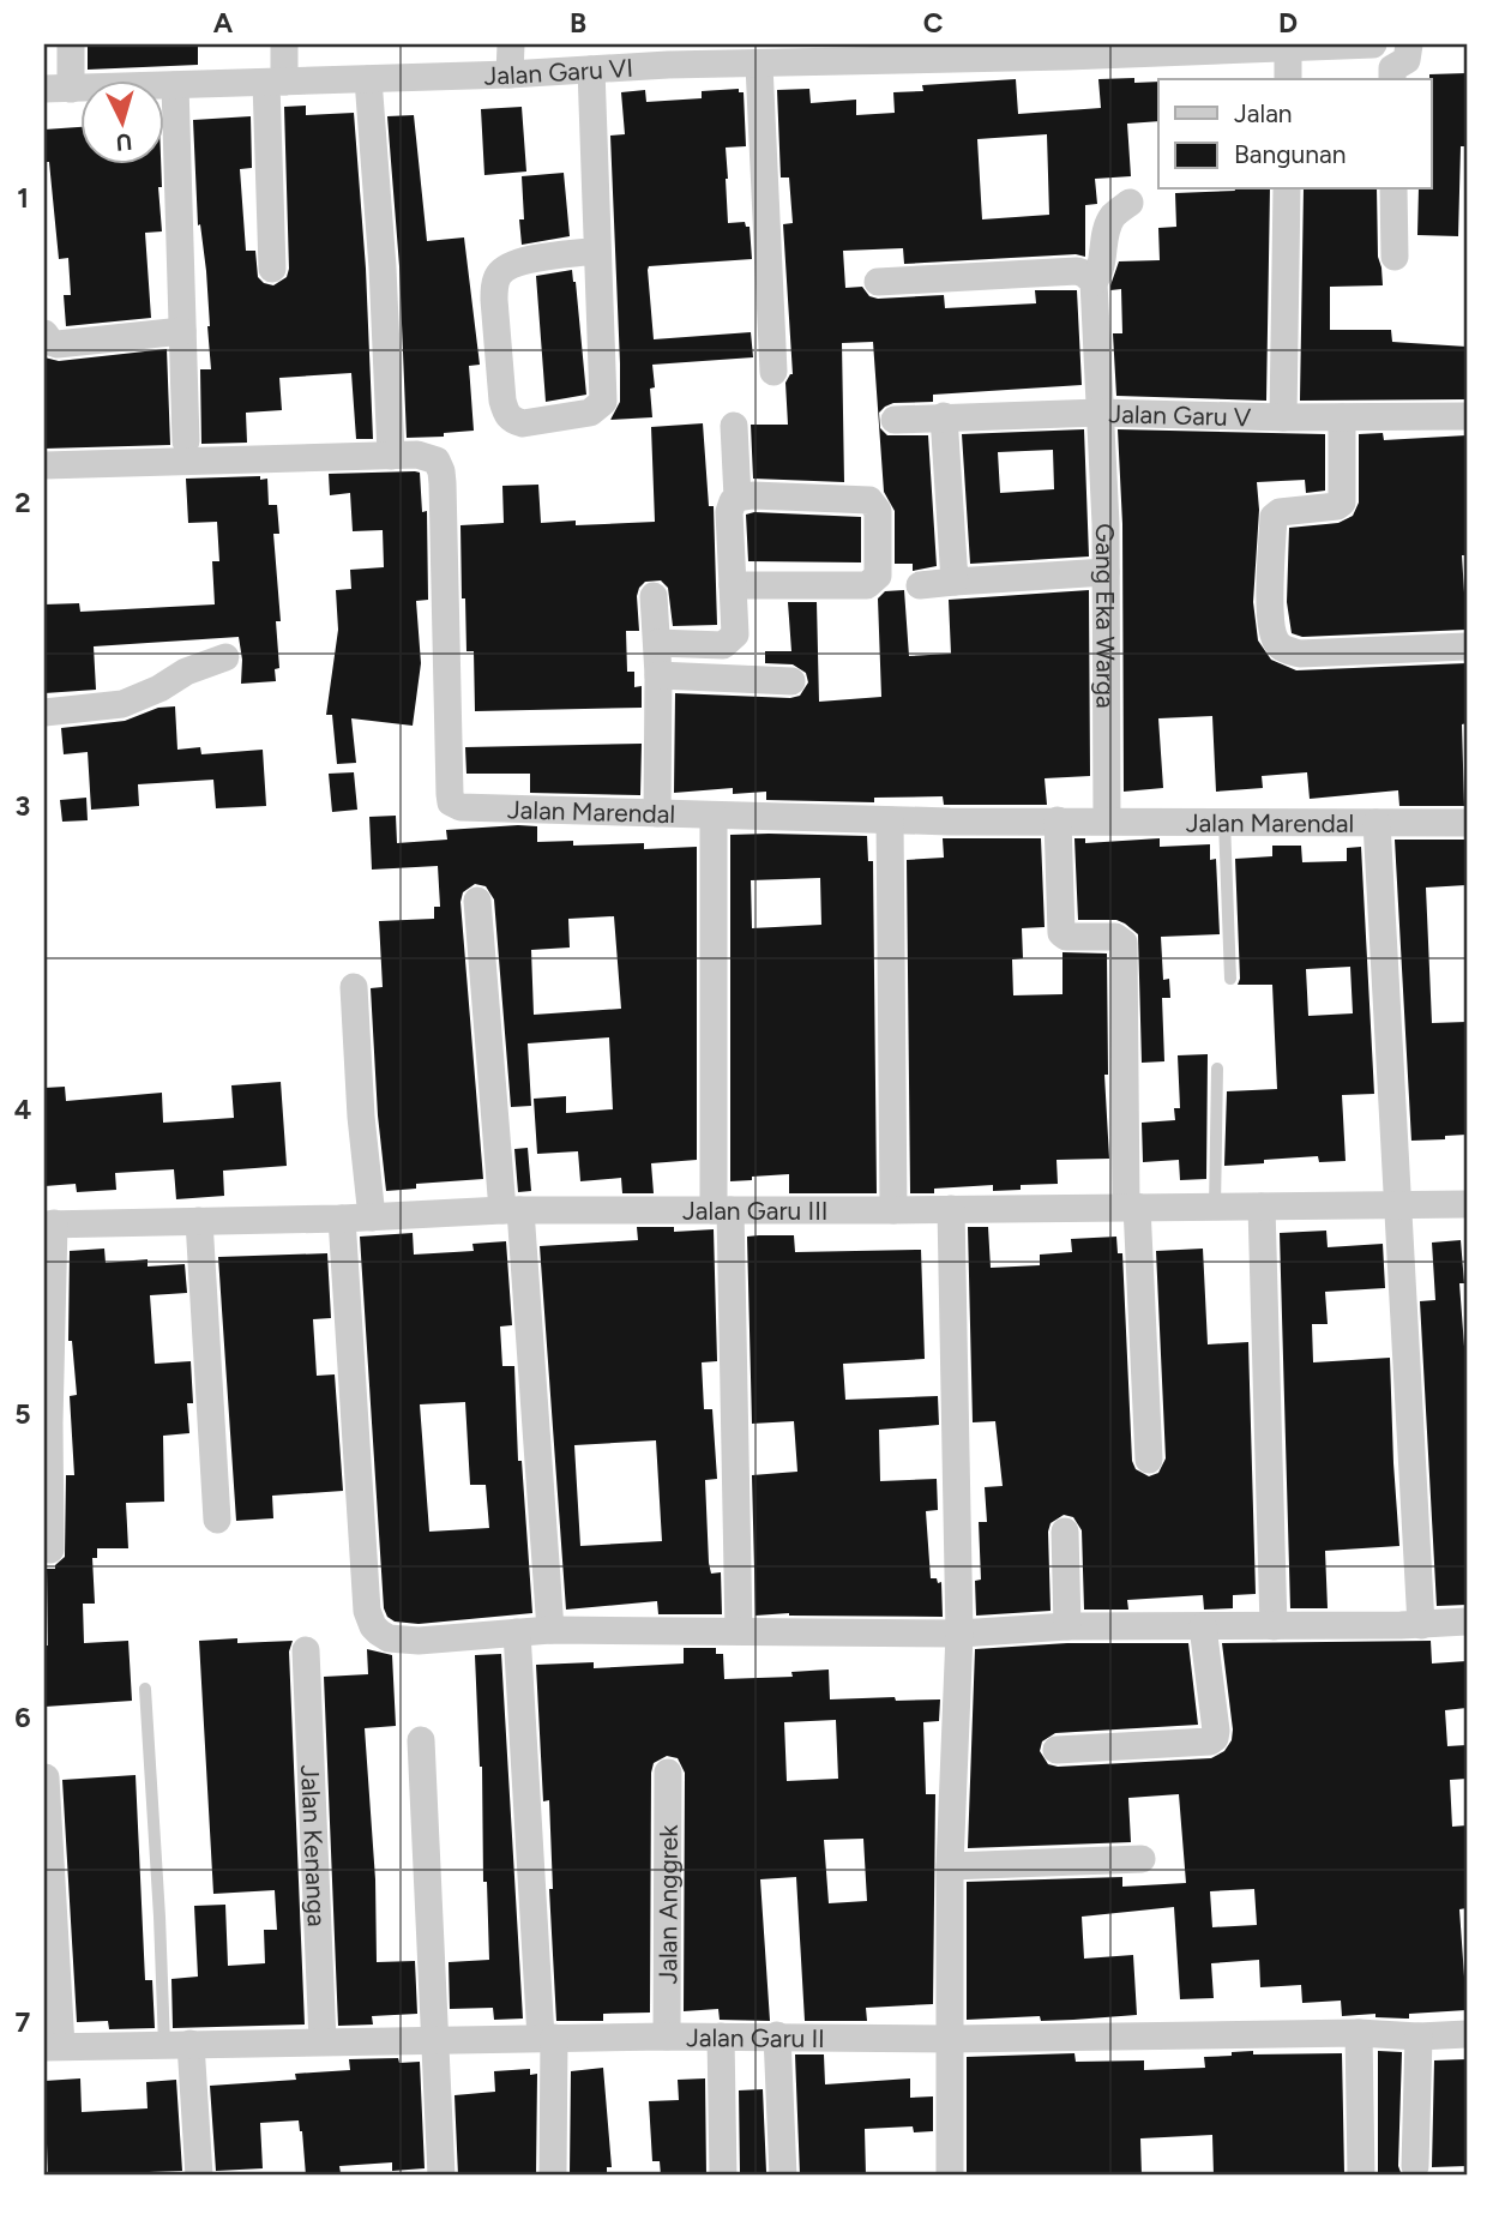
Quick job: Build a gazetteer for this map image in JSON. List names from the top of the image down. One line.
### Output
{"streets":{"street":["Jalan Garu VI","Jalan Garu V","Gang Eka Warga","Jalan Marendal","Jalan Garu III","Jalan Kenanga","Jalan Anggrek","Jalan Garu II"]},"crossings":[["Jalan Garu V","Gang Eka Warga"],["Gang Eka Warga","Jalan Marendal"],["Jalan Kenanga","Jalan Garu II"],["Jalan Anggrek","Jalan Garu II"]],"legend":["Jalan","Bangunan"],"north":"bottom","grid":{"columns":["A","B","C","D"],"rows":["1","2","3","4","5","6","7"]}}
